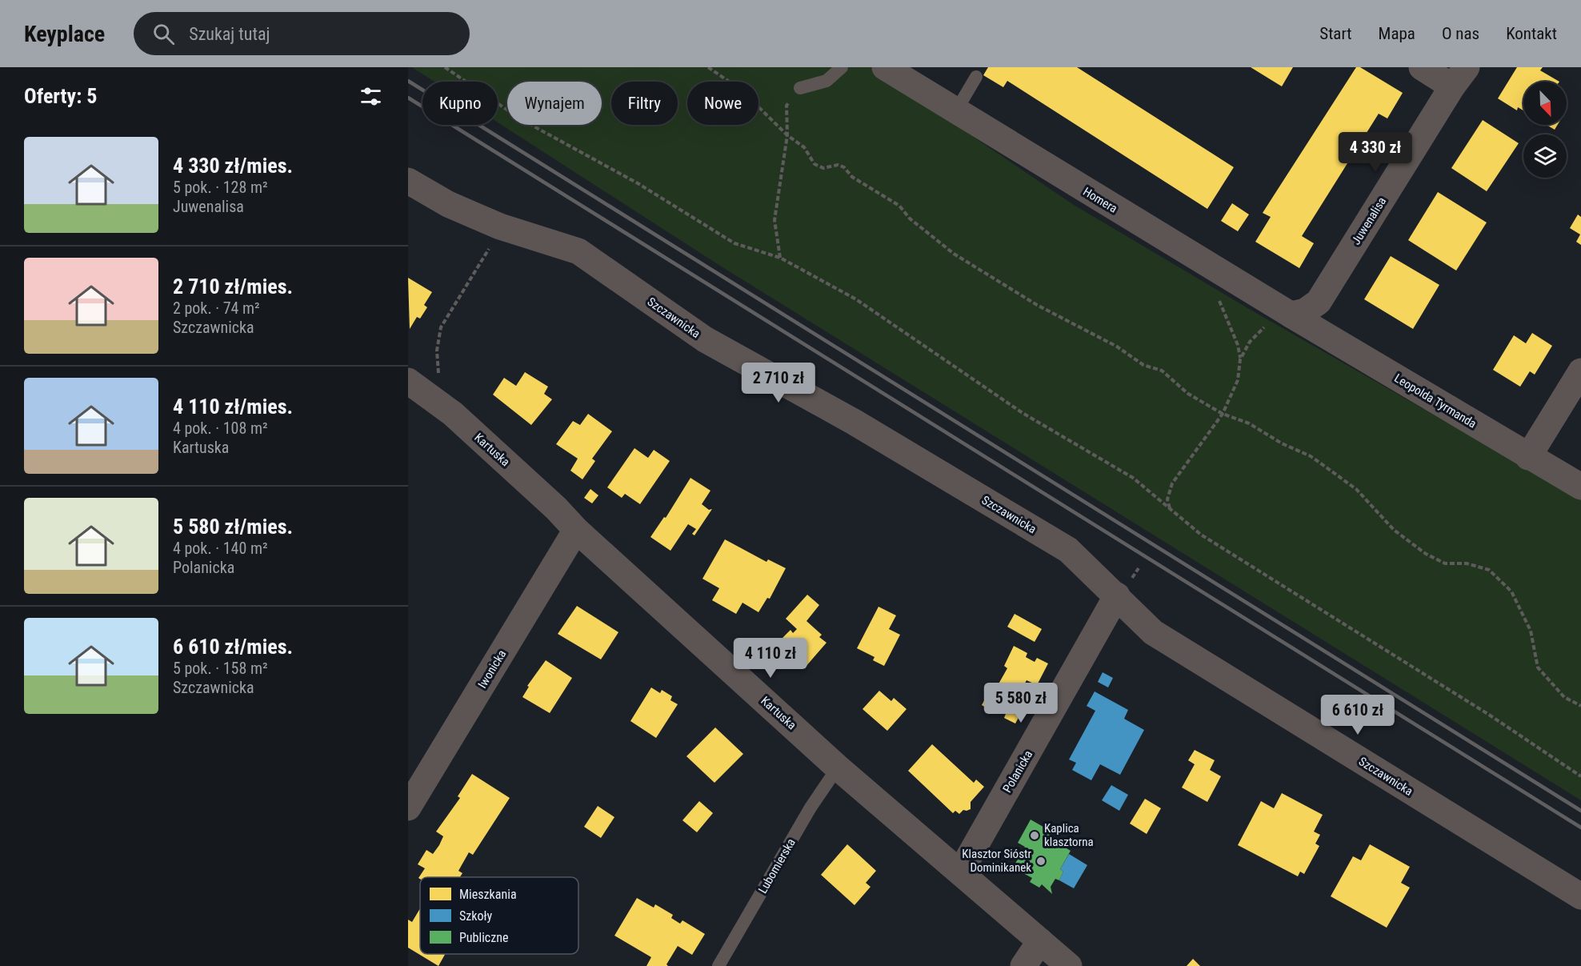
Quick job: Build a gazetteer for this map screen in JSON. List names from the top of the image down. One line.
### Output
{"streets":{"street":["Homera","Juwenalisa","Szczawnicka","Leopolda Tyrmanda","Kartuska","Iwonicka","Polanicka"],"lane":["Lubomierska"]},"crossings":[["Homera","Juwenalisa"],["Homera","Leopolda Tyrmanda"],["Juwenalisa","Leopolda Tyrmanda"],["Szczawnicka","Polanicka"],["Kartuska","Iwonicka"],["Kartuska","Polanicka"],["Kartuska","Lubomierska"]],"places":["Kaplica klasztorna","Klasztor Sióstr Dominikanek"],"legend":["Mieszkania","Szkoły","Publiczne"],"north":"bottom right","page":{"header":"Keyplace","search":"Szukaj tutaj","nav":["Start","Mapa","O nas","Kontakt"],"heading":"Oferty: 5","chip":["Kupno","Wynajem","Filtry","Nowe"],"list":[{"name":"4 330 zł/mies.","note":"5 pok. · 128 m² · Juwenalisa"},{"name":"2 710 zł/mies.","note":"2 pok. · 74 m² · Szczawnicka"},{"name":"4 110 zł/mies.","note":"4 pok. · 108 m² · Kartuska"},{"name":"5 580 zł/mies.","note":"4 pok. · 140 m² · Polanicka"},{"name":"6 610 zł/mies.","note":"5 pok. · 158 m² · Szczawnicka"}],"price":["4 330 zł","2 710 zł","4 110 zł","5 580 zł","6 610 zł"]}}
